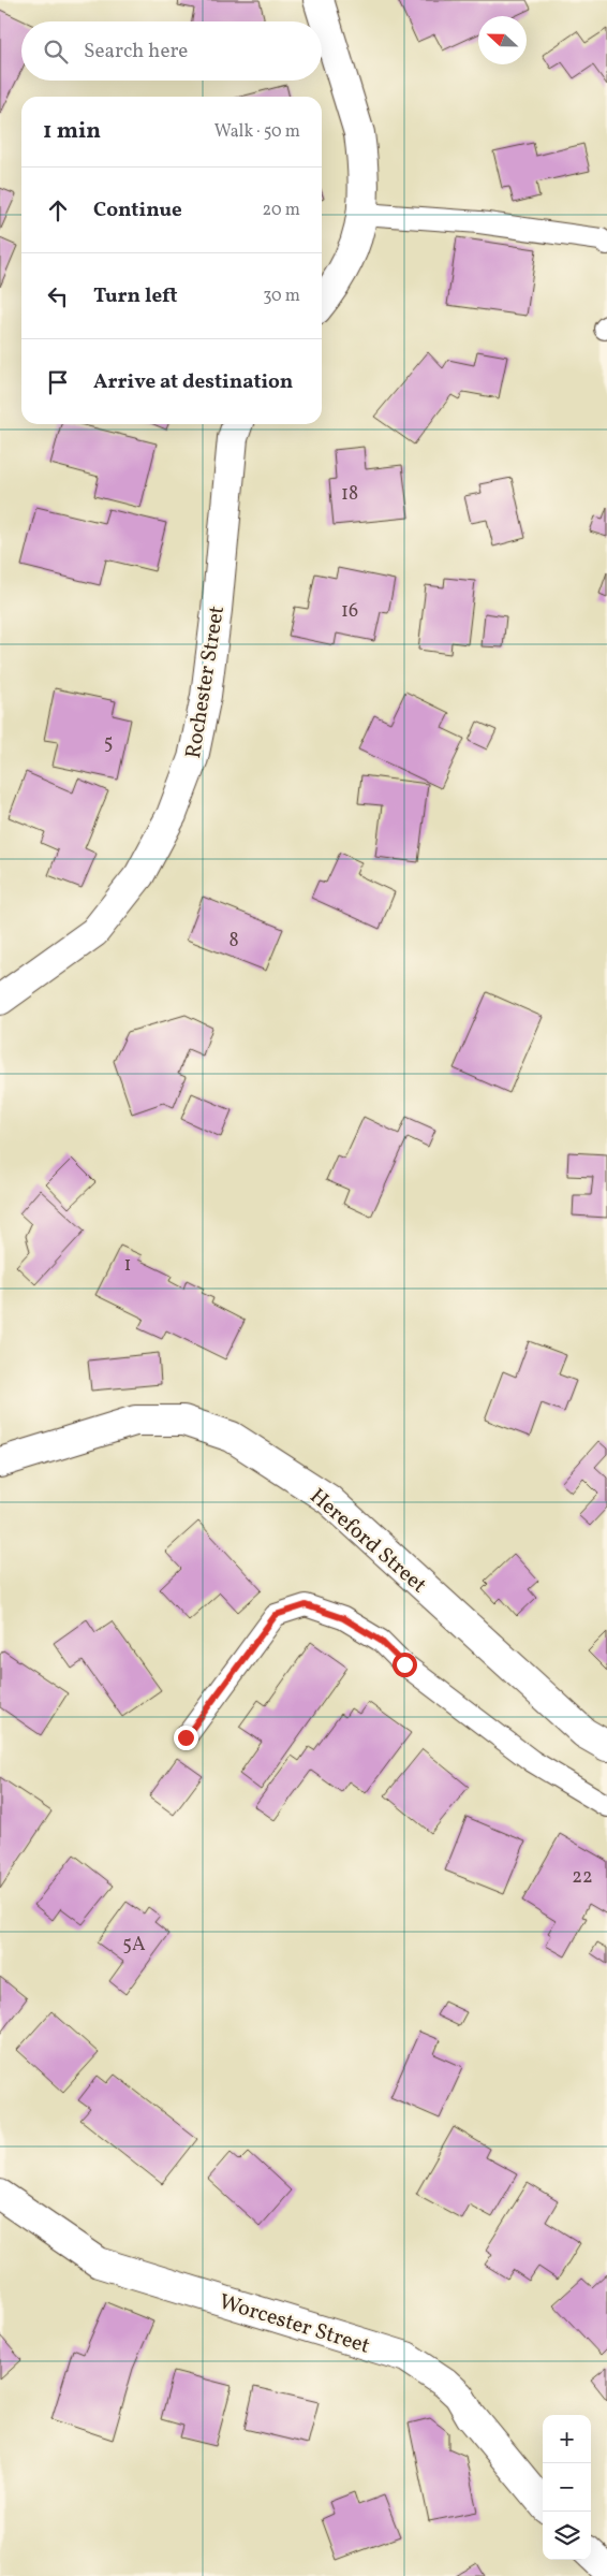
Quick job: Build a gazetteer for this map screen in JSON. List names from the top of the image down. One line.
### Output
{"streets":{"street":["Rochester Street","Hereford Street","Worcester Street"]},"house_numbers":["18","16","5","8","1","22","5A"],"north":"left","page":{"search":"Search here","heading":["1 min","Walk · 50 m"],"list":[["Continue","20 m"],["Turn left","30 m"],"Arrive at destination"],"map_buttons":["+","−"]}}
